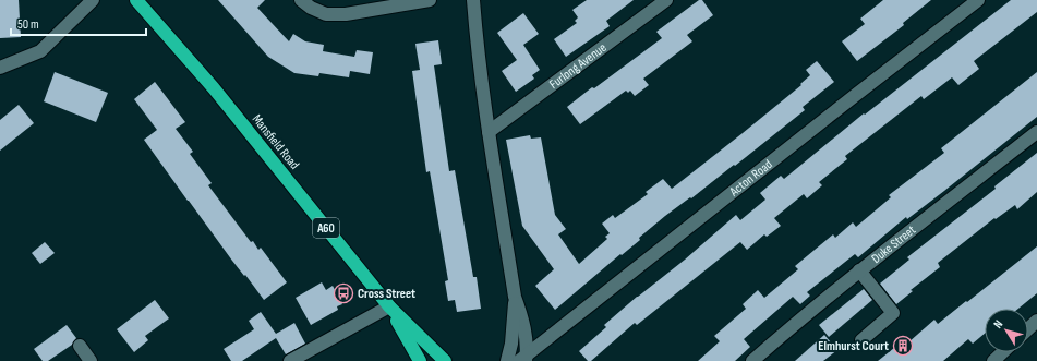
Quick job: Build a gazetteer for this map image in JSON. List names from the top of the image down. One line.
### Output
{"streets":{"highway":["Mansfield Road","A60"],"street":["Furlong Avenue","Acton Road","Duke Street"]},"places":{"bus stop":["Cross Street"],"building":["Elmhurst Court"]},"scale_bar":"50 m","north":"top left"}
